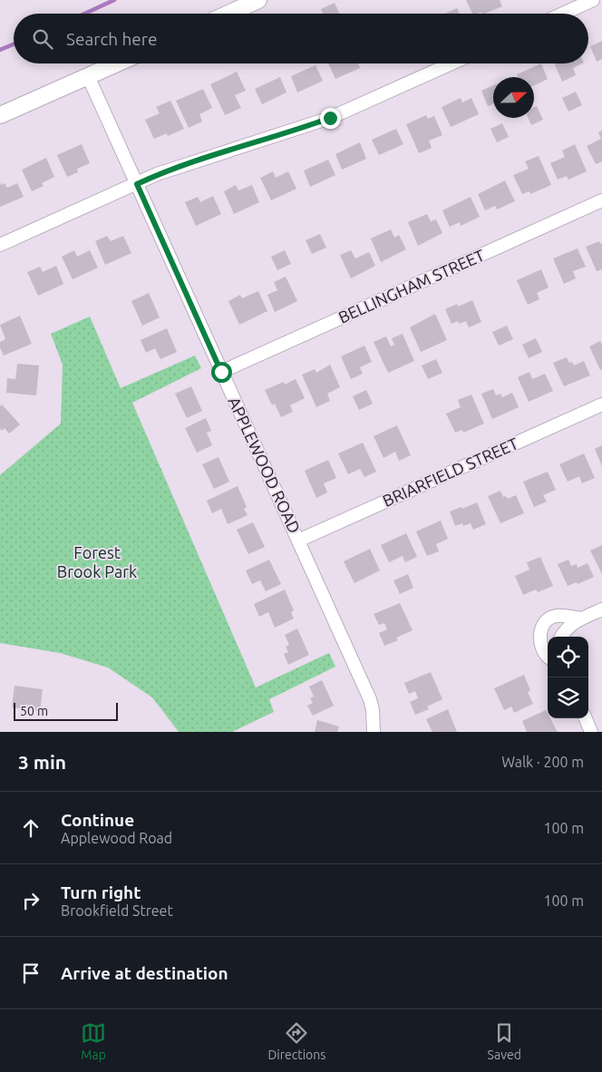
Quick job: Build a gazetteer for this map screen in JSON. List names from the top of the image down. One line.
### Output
{"streets":{"street":["BELLINGHAM STREET","APPLEWOOD ROAD","BRIARFIELD STREET"]},"crossings":[["BELLINGHAM STREET","APPLEWOOD ROAD"],["APPLEWOOD ROAD","BRIARFIELD STREET"]],"parks":["Forest Brook Park"],"scale_bar":"50 m","north":"right","page":{"search":"Search here","scale":"50 m","heading":["3 min","Walk · 200 m"],"list":[["Continue","Applewood Road","100 m"],["Turn right","Brookfield Street","100 m"],"Arrive at destination"],"nav":["Map","Directions","Saved"]}}
